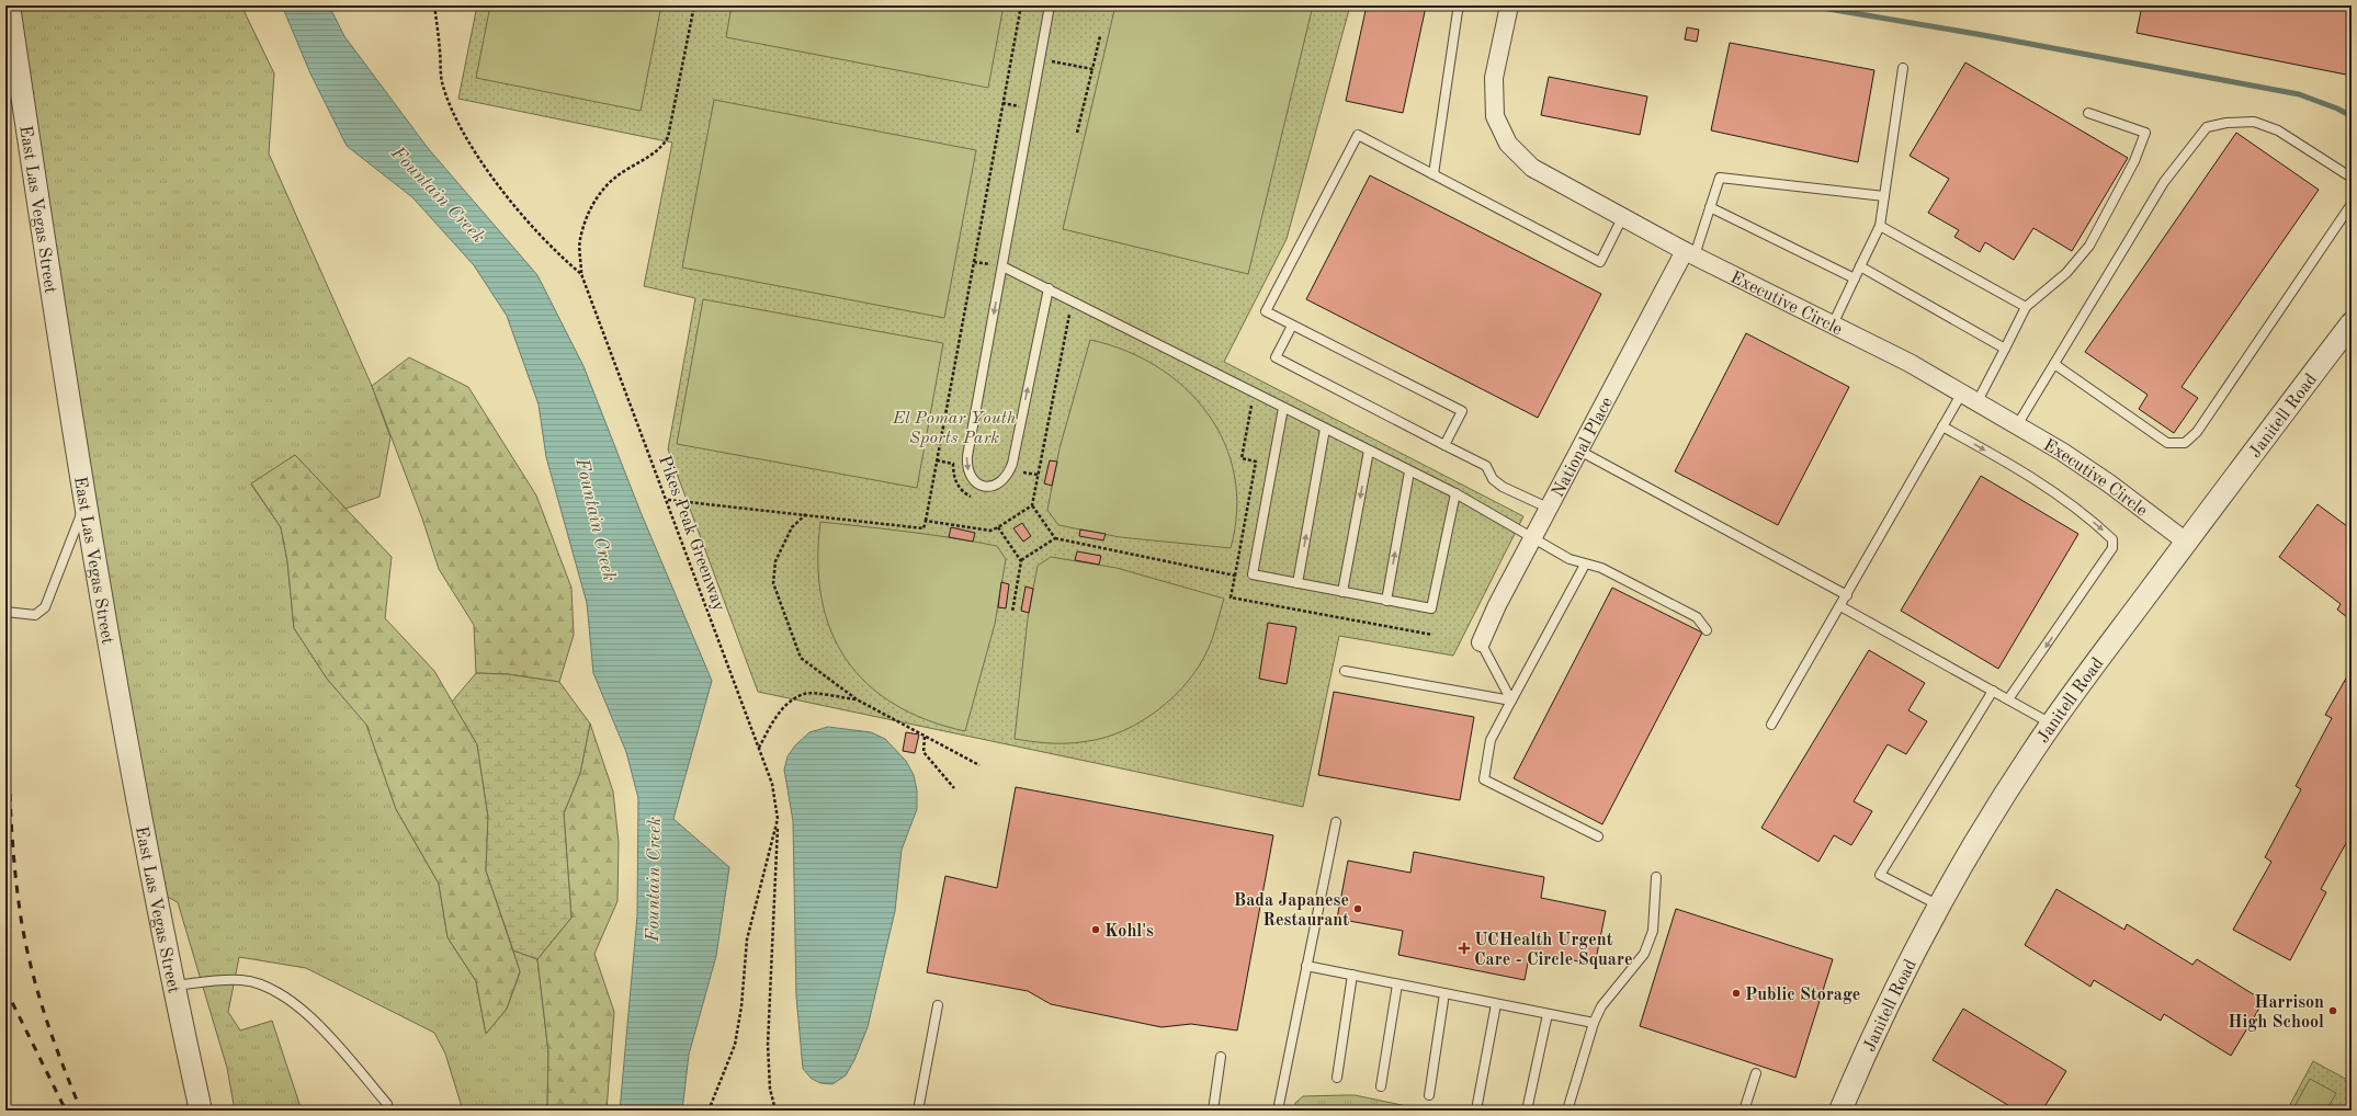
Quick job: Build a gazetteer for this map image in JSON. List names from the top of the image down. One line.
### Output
{"streets":{"street":["East Las Vegas Street","Executive Circle","Janitell Road","National Place"],"path":["Pikes Peak Greenway"]},"crossings":[["Executive Circle","Janitell Road"],["Executive Circle","National Place"]],"water":["Fountain Creek"],"parks":["El Pomar Youth Sports Park"],"places":{"other":["Bada Japanese Restaurant","Kohl's","Public Storage","Harrison High School"],"health":["UCHealth Urgent Care - Circle Square"]}}
